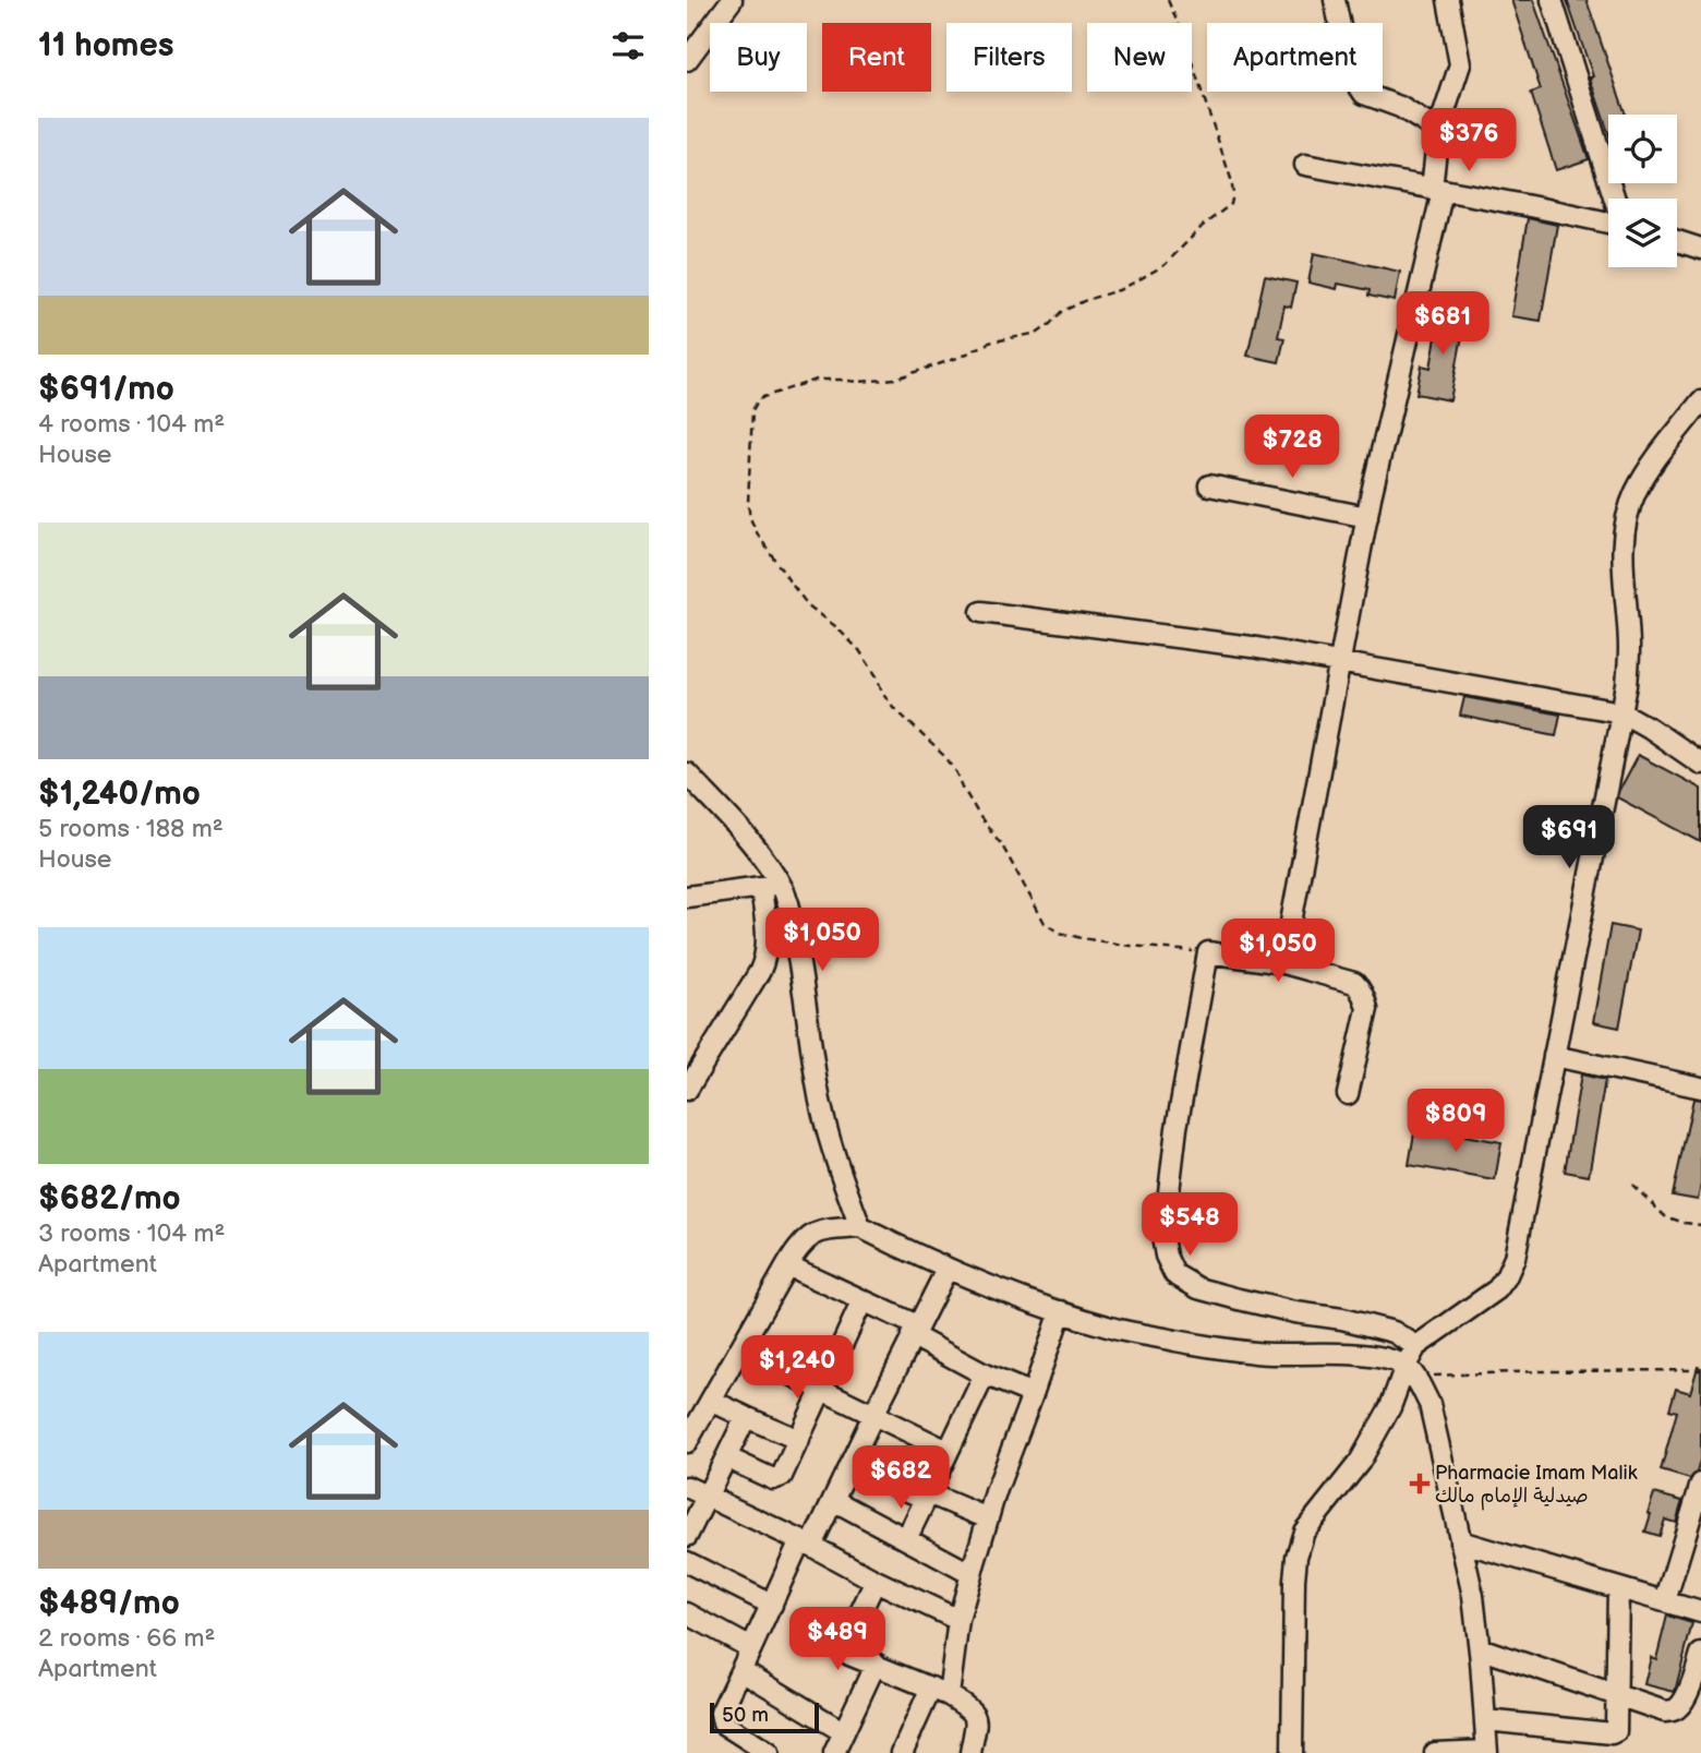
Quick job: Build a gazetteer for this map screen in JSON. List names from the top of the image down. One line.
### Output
{"places":{"health":["Pharmacie Imam Malik صيدلية الإمام مالك"]},"scale_bar":"50 m","page":{"heading":"11 homes","chip":["Buy","Rent","Filters","New","Apartment"],"list":[{"name":"$691/mo","note":"4 rooms · 104 m² · House"},{"name":"$1,240/mo","note":"5 rooms · 188 m² · House"},{"name":"$682/mo","note":"3 rooms · 104 m² · Apartment"},{"name":"$489/mo","note":"2 rooms · 66 m² · Apartment"}],"price":["$376","$681","$728","$691","$1,050","$1,050","$809","$548","$1,240","$682","$489"],"scale":"50 m"}}
